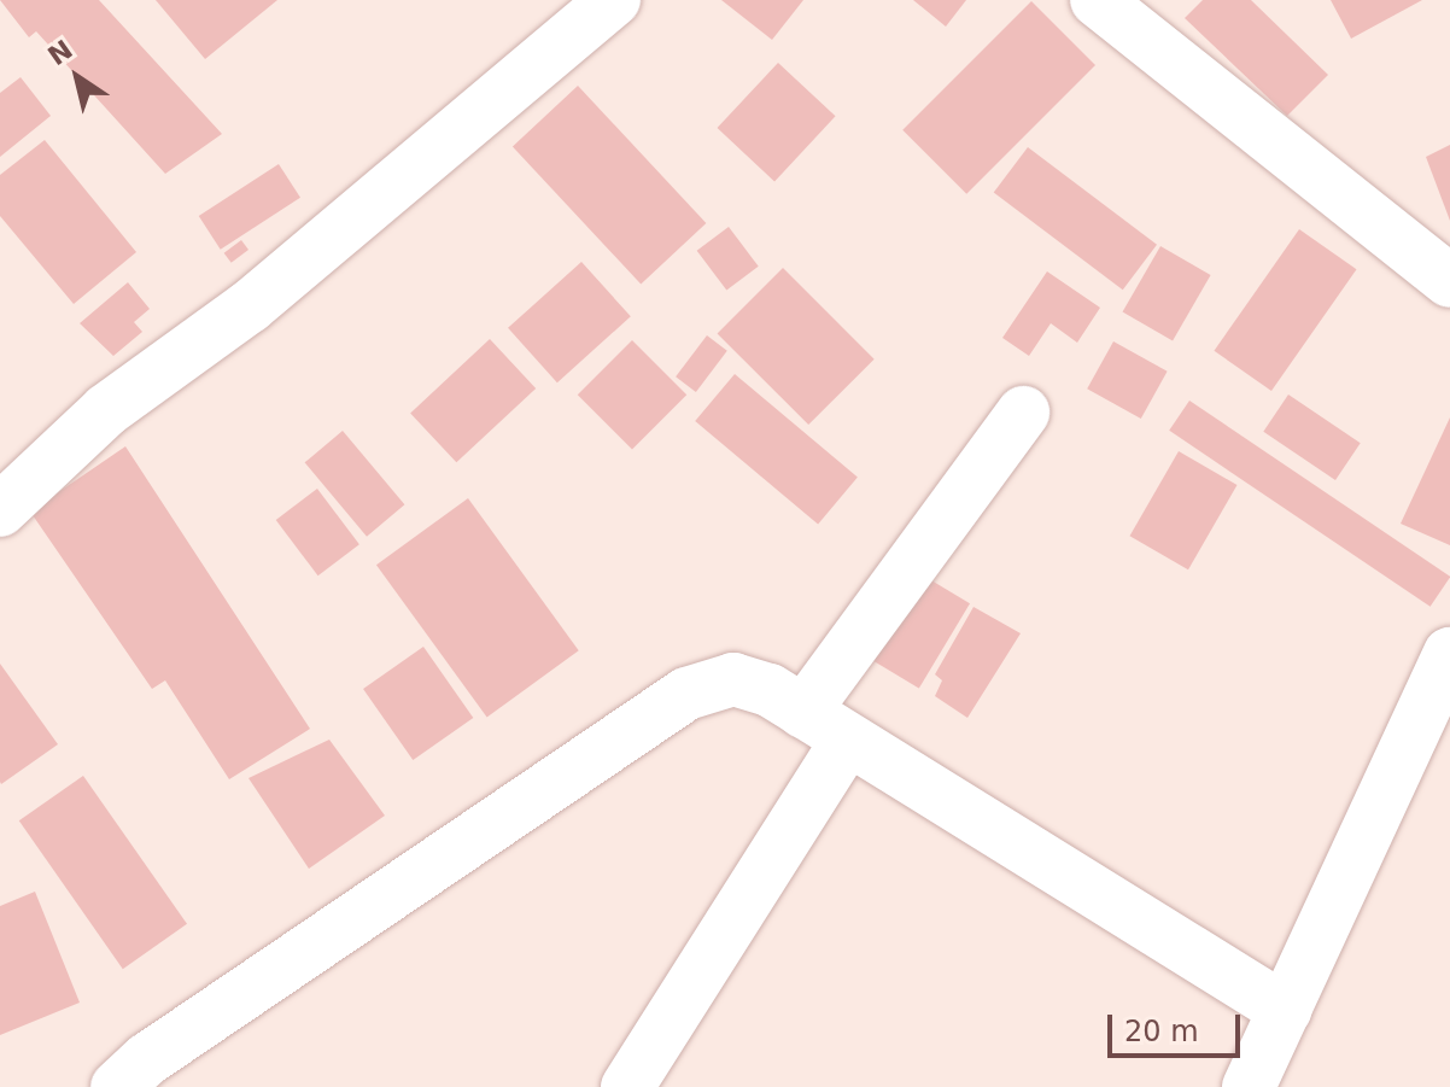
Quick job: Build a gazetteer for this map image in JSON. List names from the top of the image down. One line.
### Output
{"scale_bar":"20 m","north":"top left"}
